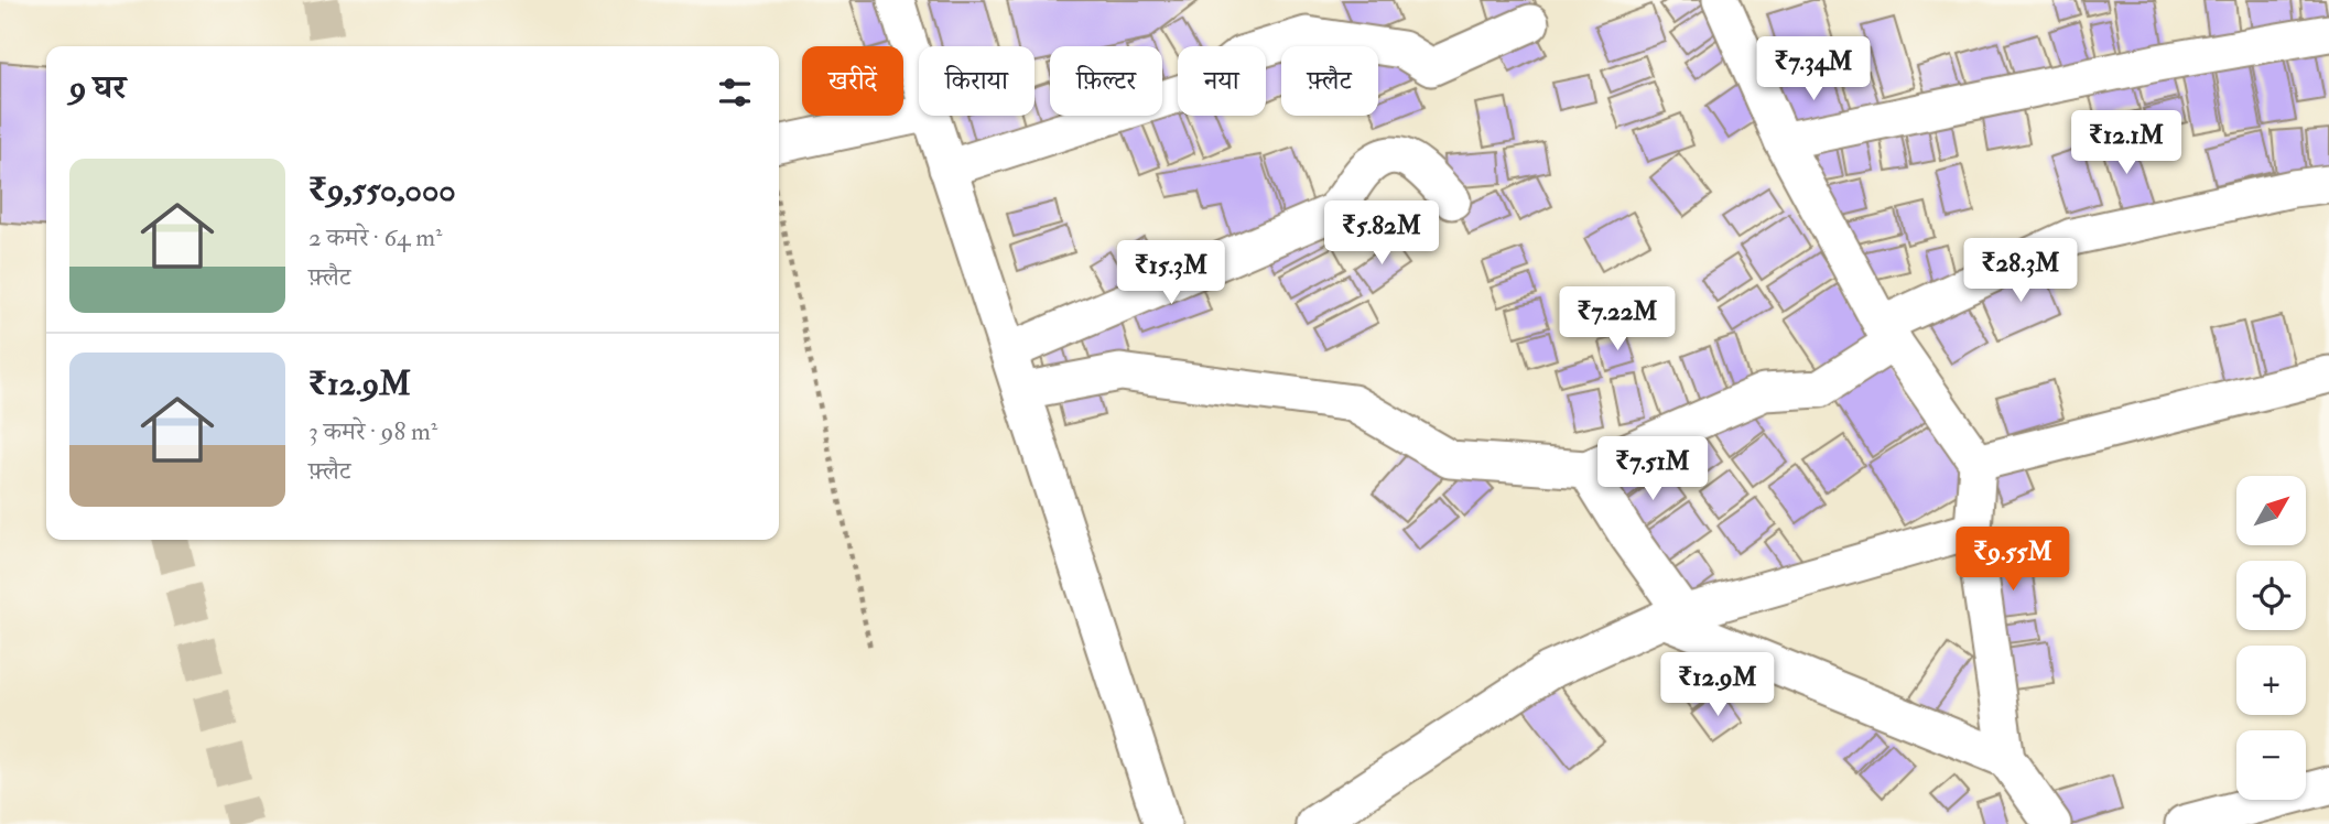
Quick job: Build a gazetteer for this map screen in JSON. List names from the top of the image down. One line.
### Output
{"north":"top right","page":{"price":["₹7.34M","₹12.1M","₹5.82M","₹28.3M","₹15.3M","₹7.22M","₹7.51M","₹9.55M","₹12.9M"],"chip":["खरीदें","किराया","फ़िल्टर","नया","फ़्लैट"],"heading":"9 घर","list":[{"name":"₹9,550,000","note":"2 कमरे · 64 m² · फ़्लैट"},{"name":"₹12.9M","note":"3 कमरे · 98 m² · फ़्लैट"}],"map_buttons":["+","−"]}}
